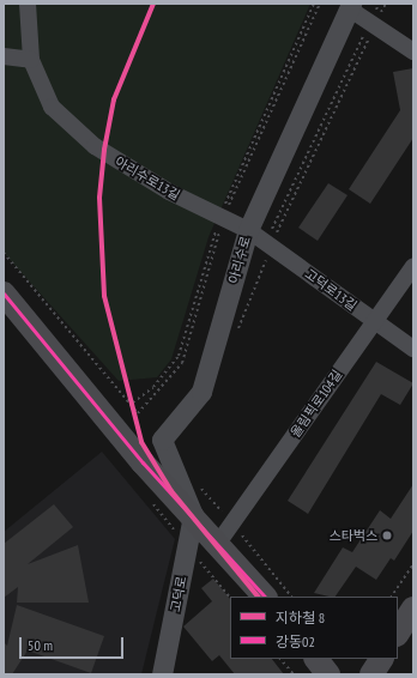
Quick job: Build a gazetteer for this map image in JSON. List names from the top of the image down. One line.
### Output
{"streets":{"street":["아리수로13길","아리수로","고덕로13길","올림픽로104길","고덕로"]},"crossings":[["아리수로13길","아리수로"],["아리수로13길","고덕로13길"],["아리수로","고덕로13길"],["아리수로","고덕로"],["고덕로13길","올림픽로104길"]],"places":["스타벅스"],"lines":["metro line 8","transit line 강동02"],"legend":["지하철 8","강동02"],"scale_bar":"50 m"}
